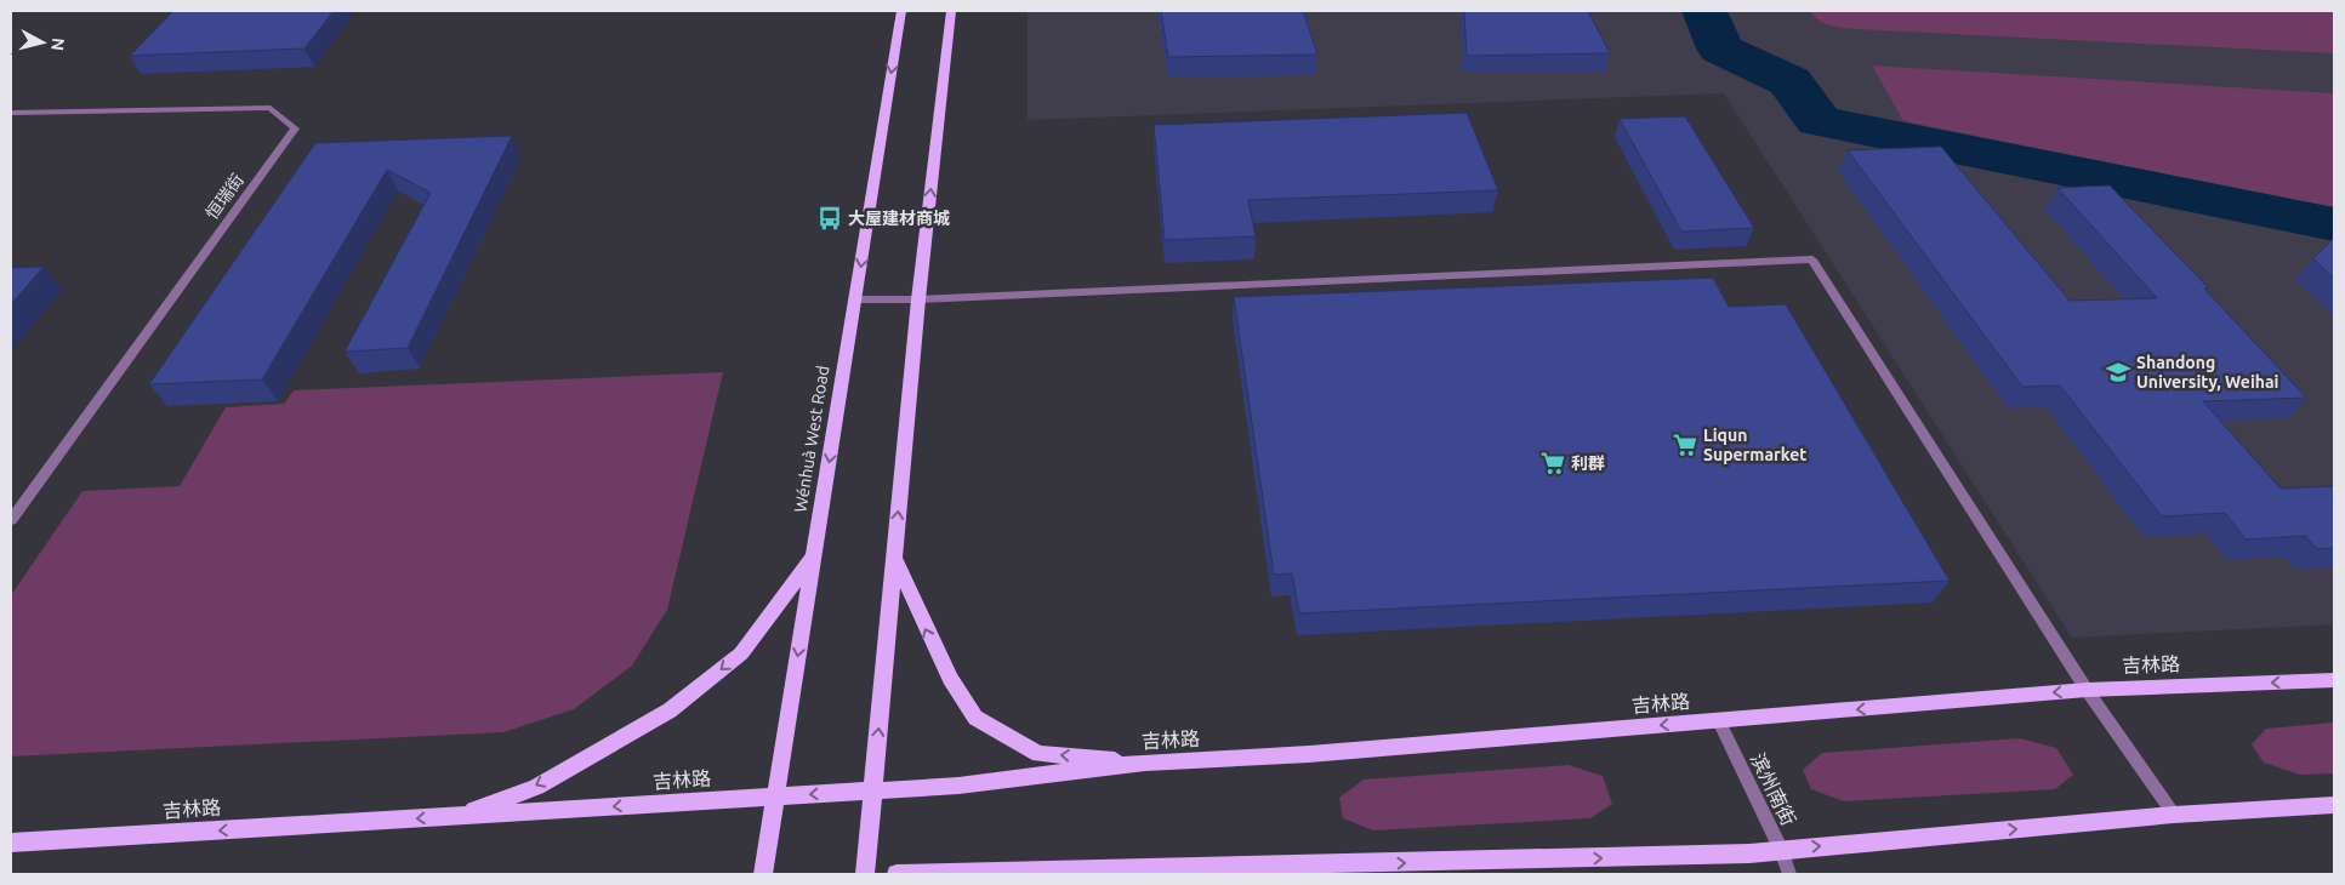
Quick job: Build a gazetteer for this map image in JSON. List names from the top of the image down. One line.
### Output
{"streets":{"main road":["Wénhuà West Road","吉林路"],"street":["恒瑞街","滨州南街"]},"crossings":[["Wénhuà West Road","吉林路"],["吉林路","滨州南街"]],"places":{"bus stop":["大屋建材商城"],"school or university":["Shandong University, Weihai"],"supermarket":["Liqun Supermarket","利群"]},"north":"right"}
